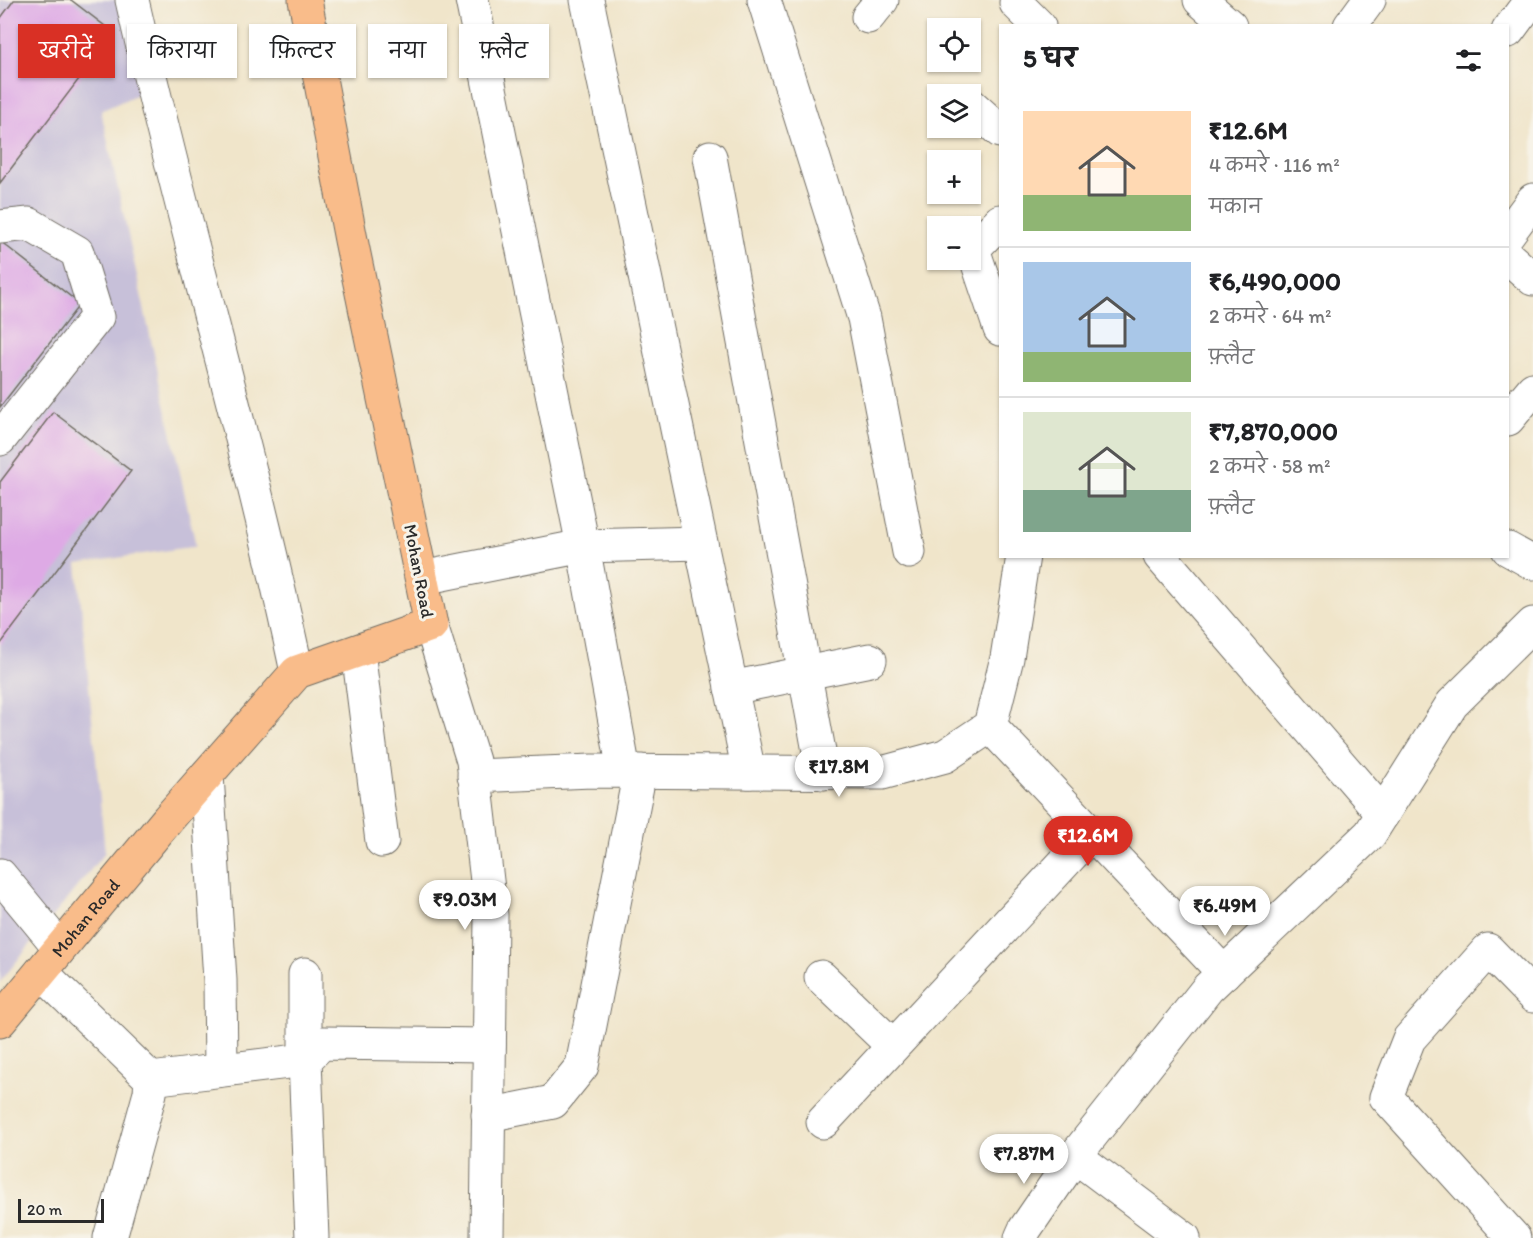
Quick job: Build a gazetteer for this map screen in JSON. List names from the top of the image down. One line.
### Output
{"streets":{"main road":["Mohan Road"]},"scale_bar":"20 m","page":{"map_buttons":["+","−"],"chip":["खरीदें","किराया","फ़िल्टर","नया","फ़्लैट"],"heading":"5 घर","list":[{"name":"₹12.6M","note":"4 कमरे · 116 m² · मकान"},{"name":"₹6,490,000","note":"2 कमरे · 64 m² · फ़्लैट"},{"name":"₹7,870,000","note":"2 कमरे · 58 m² · फ़्लैट"}],"price":["₹17.8M","₹12.6M","₹9.03M","₹6.49M","₹7.87M"],"scale":"20 m"}}
